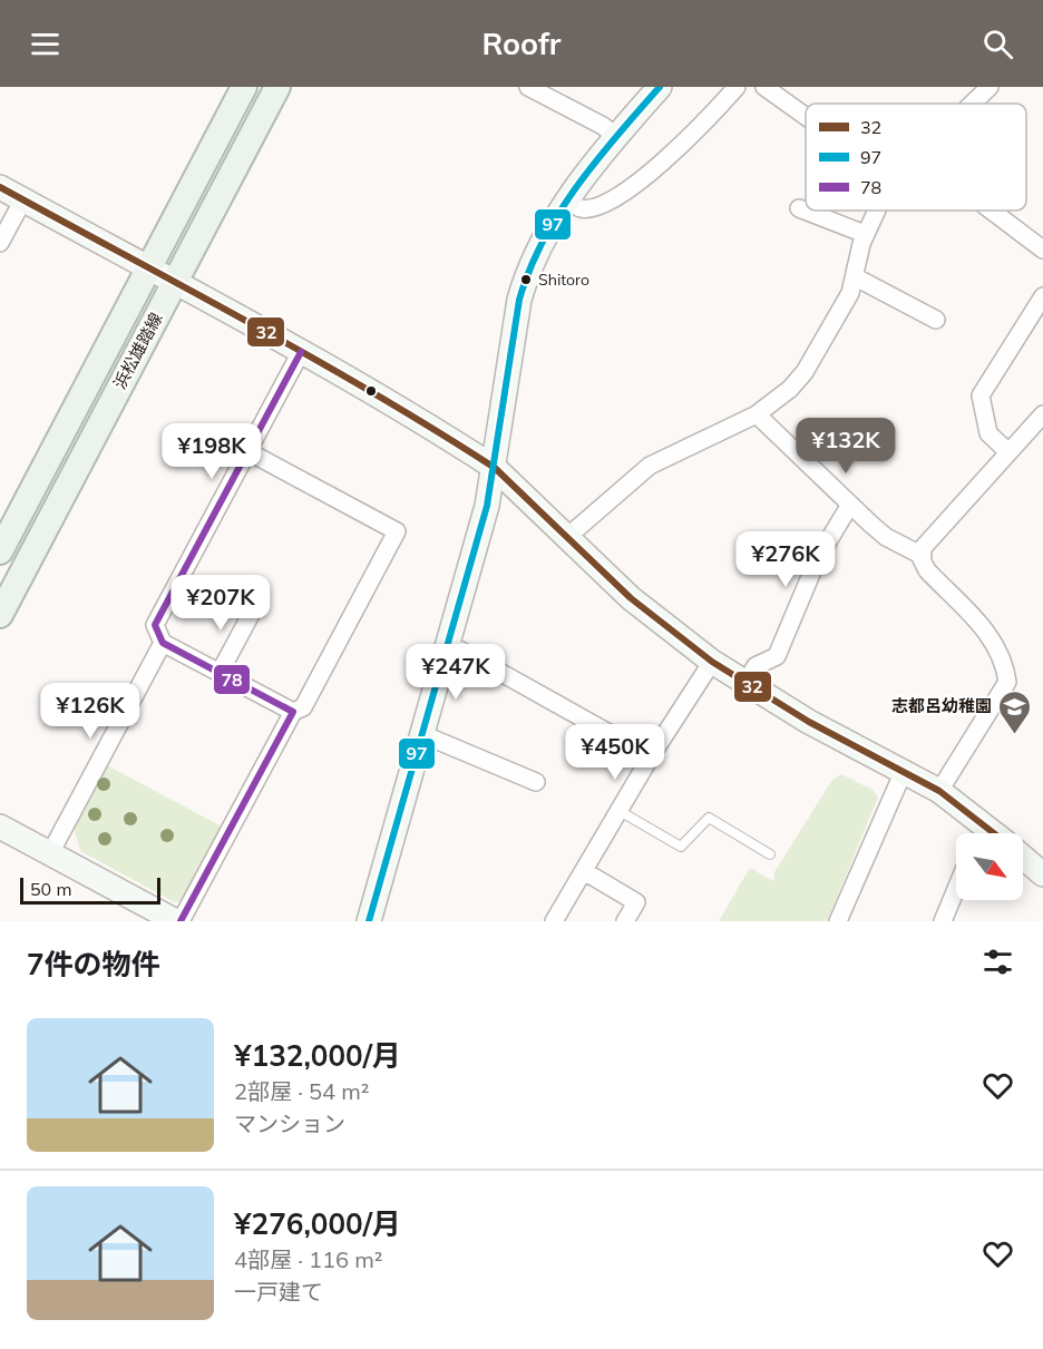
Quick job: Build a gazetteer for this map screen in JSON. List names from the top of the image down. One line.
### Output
{"streets":{"main road":["浜松雄踏線"]},"places":{"other":["Shitoro"],"school or university":["志都呂幼稚園"]},"lines":["transit line 97","transit line 32","transit line 78"],"legend":["32","97","78"],"scale_bar":"50 m","north":"bottom right","page":{"header":"Roofr","price":["¥132K","¥198K","¥276K","¥207K","¥247K","¥126K","¥450K"],"scale":"50 m","heading":"7件の物件","list":[{"name":"¥132,000/月","note":"2部屋 · 54 m² · マンション"},{"name":"¥276,000/月","note":"4部屋 · 116 m² · 一戸建て"}]}}
